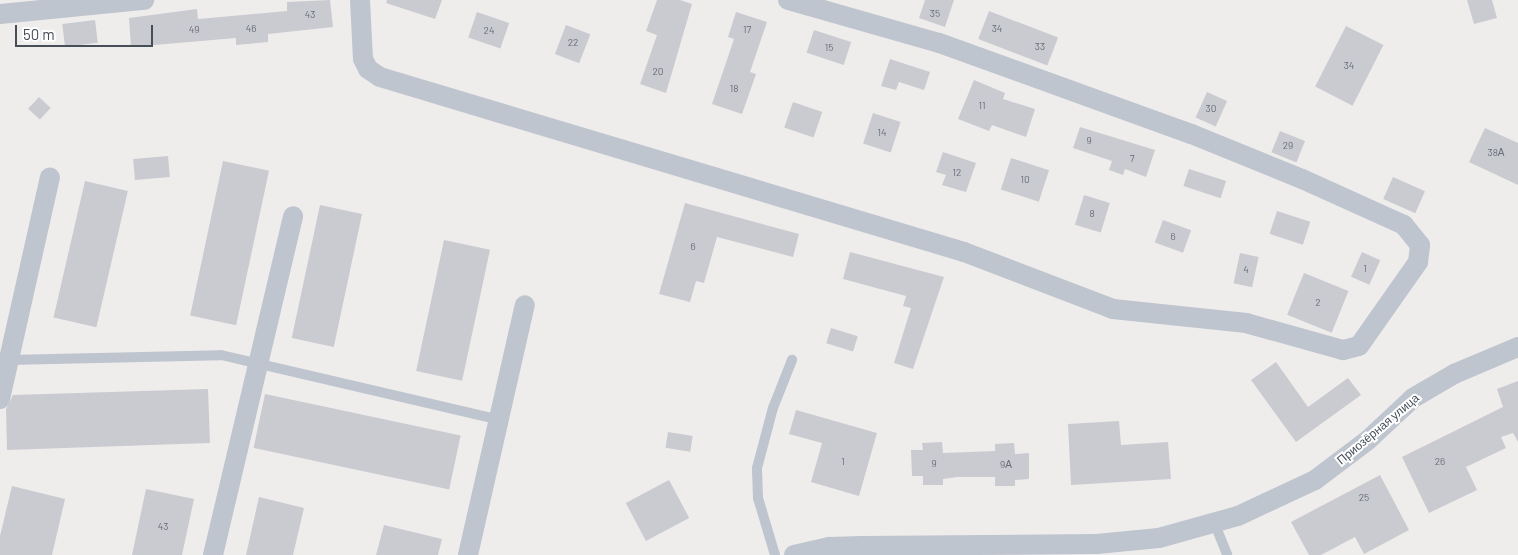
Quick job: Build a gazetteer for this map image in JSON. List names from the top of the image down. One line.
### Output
{"streets":{"street":["Приозёрная улица"]},"house_numbers":["35","43","46","34","49","17","24","22","33","15","34","20","18","11","30","14","9","29","38А","7","12","10","8","6","6","1","4","2","1","26","9","9А","25","43"],"scale_bar":"50 m"}
